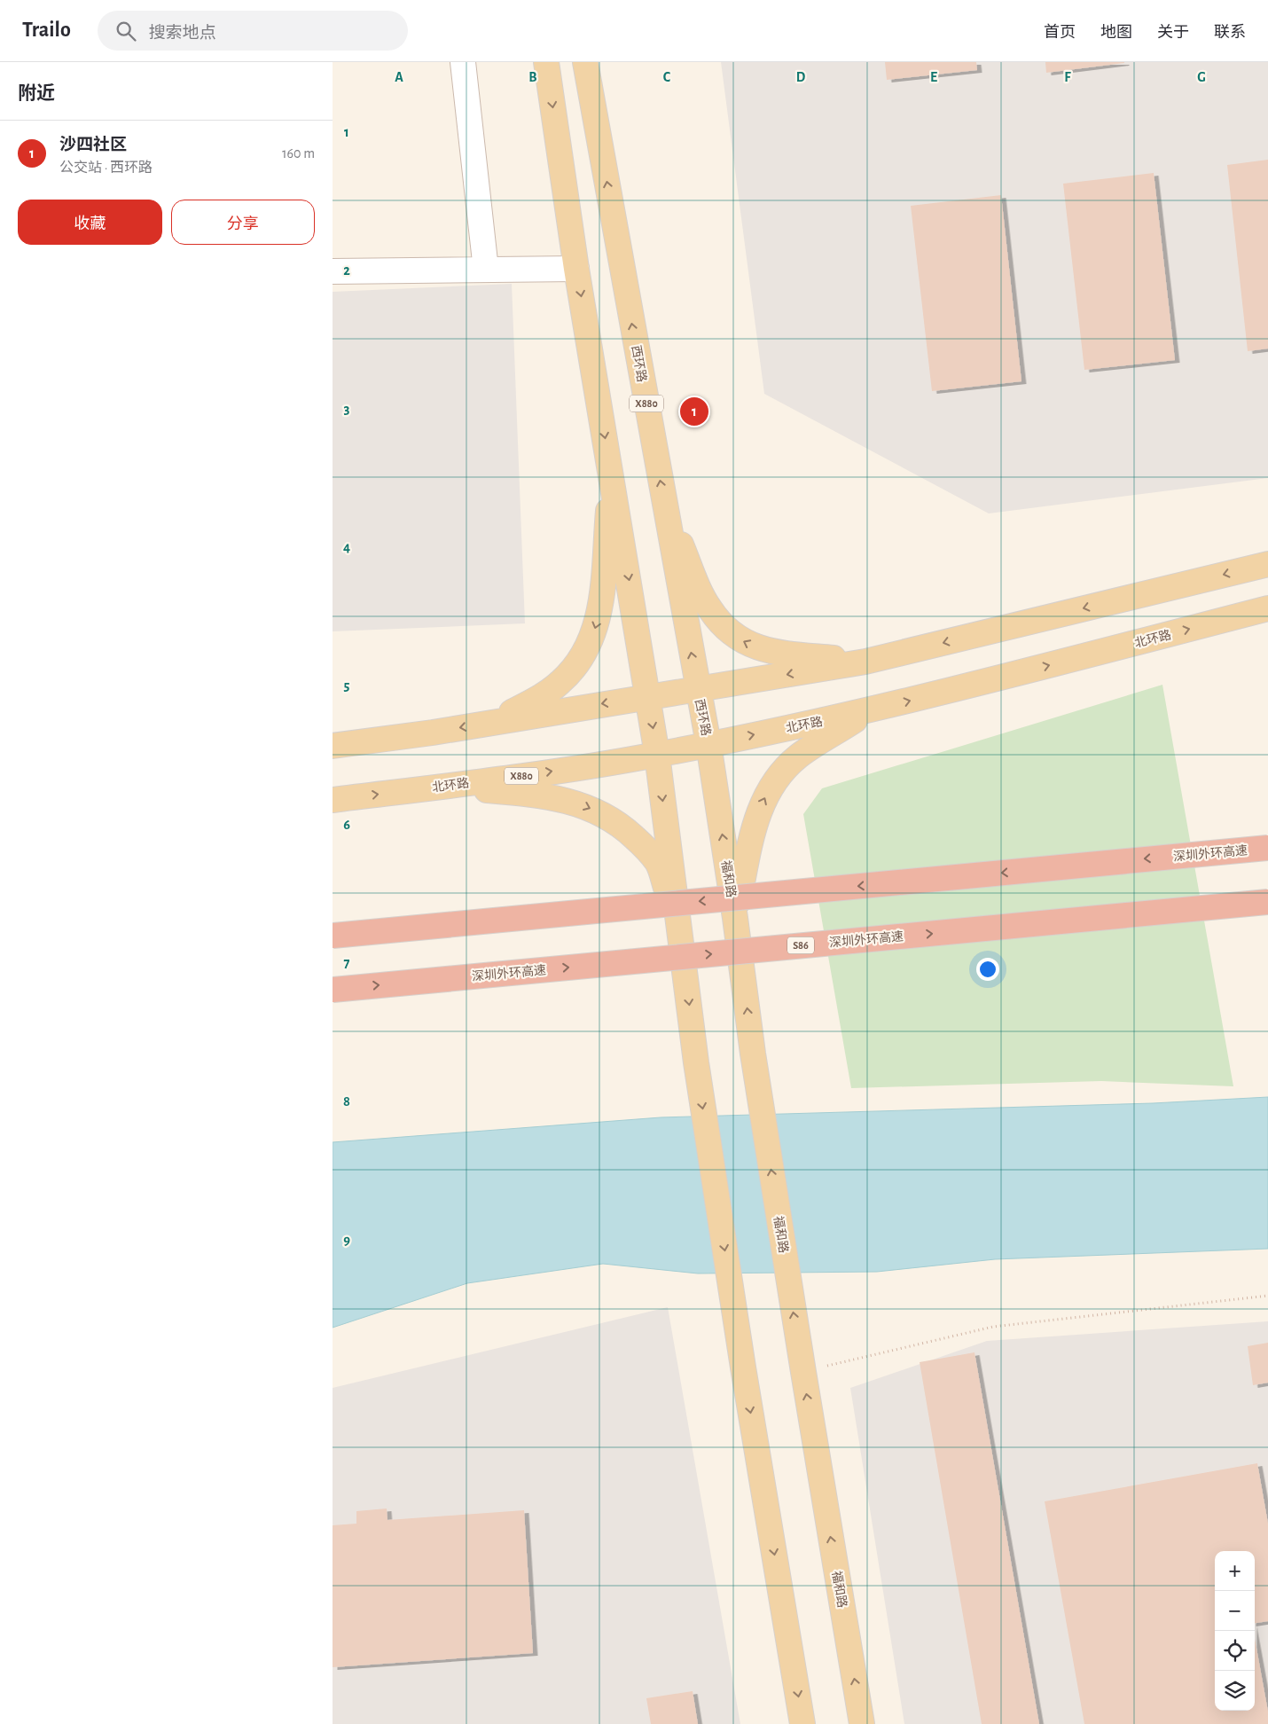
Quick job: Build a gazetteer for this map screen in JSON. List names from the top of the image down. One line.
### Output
{"streets":{"highway":["深圳外环高速","S86"],"main road":["西环路","X880","北环路","福和路"]},"crossings":[["西环路","北环路"],["西环路","福和路"],["北环路","福和路"]],"page":{"header":"Trailo","search":"搜索地点","nav":["首页","地图","关于","联系"],"heading":"附近","list":[{"mark":"1","name":"沙四社区","note":"公交站 · 西环路","value":"160 m"}],"buttons":["收藏","分享"],"pins":"1","map_buttons":["+","−"]},"grid":{"columns":["A","B","C","D","E","F","G"],"rows":["1","2","3","4","5","6","7","8","9"]}}
